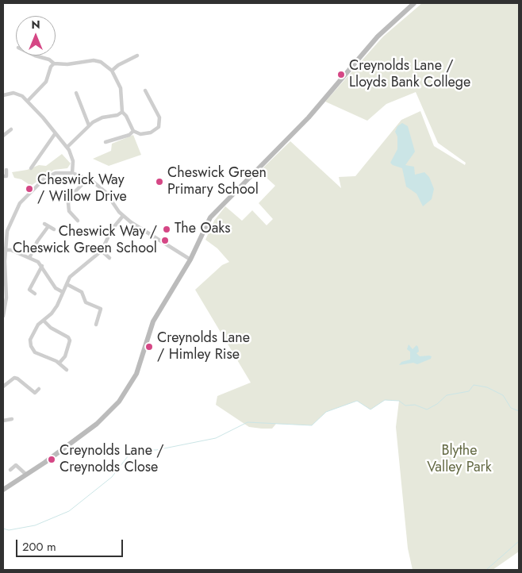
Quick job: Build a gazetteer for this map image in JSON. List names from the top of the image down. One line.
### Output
{"parks":["Blythe Valley Park"],"places":["Creynolds Lane / Lloyds Bank College","Cheswick Green Primary School","Cheswick Way / Willow Drive","The Oaks","Cheswick Way / Cheswick Green School","Creynolds Lane / Himley Rise","Creynolds Lane / Creynolds Close"],"scale_bar":"200 m","north":"top"}
